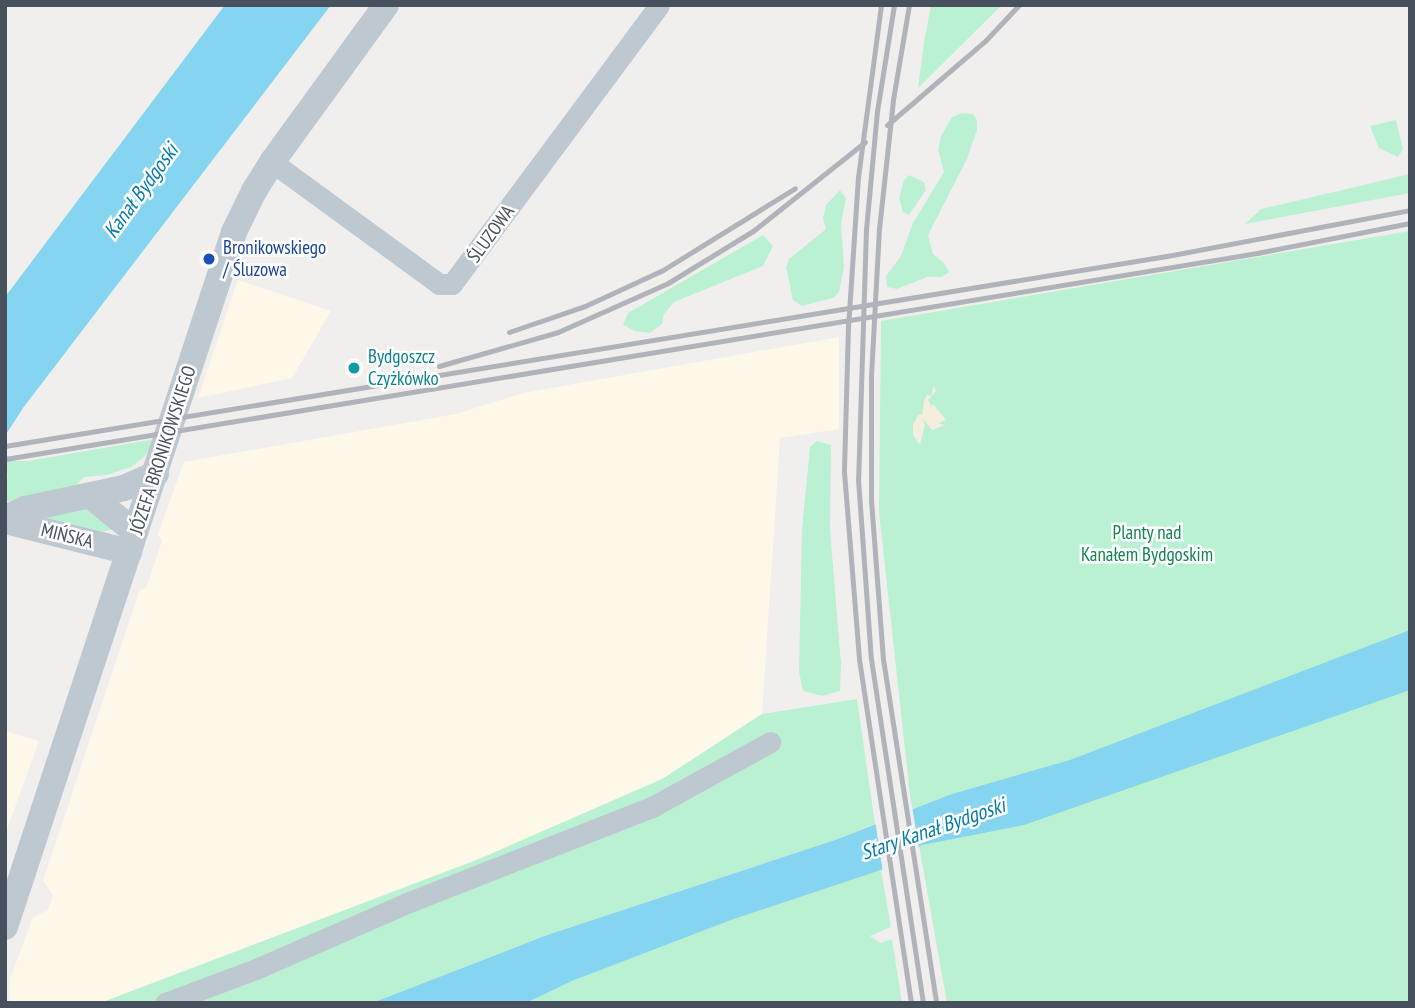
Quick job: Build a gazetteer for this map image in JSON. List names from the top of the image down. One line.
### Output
{"streets":{"street":["ŚLUZOWA","JÓZEFA BRONIKOWSKIEGO","MIŃSKA"]},"crossings":[["ŚLUZOWA","JÓZEFA BRONIKOWSKIEGO"],["JÓZEFA BRONIKOWSKIEGO","MIŃSKA"]],"water":["Kanał Bydgoski","Stary Kanał Bydgoski"],"parks":["Planty nad Kanałem Bydgoskim"],"places":["Bronikowskiego / Śluzowa","Bydgoszcz Czyżkówko"]}
